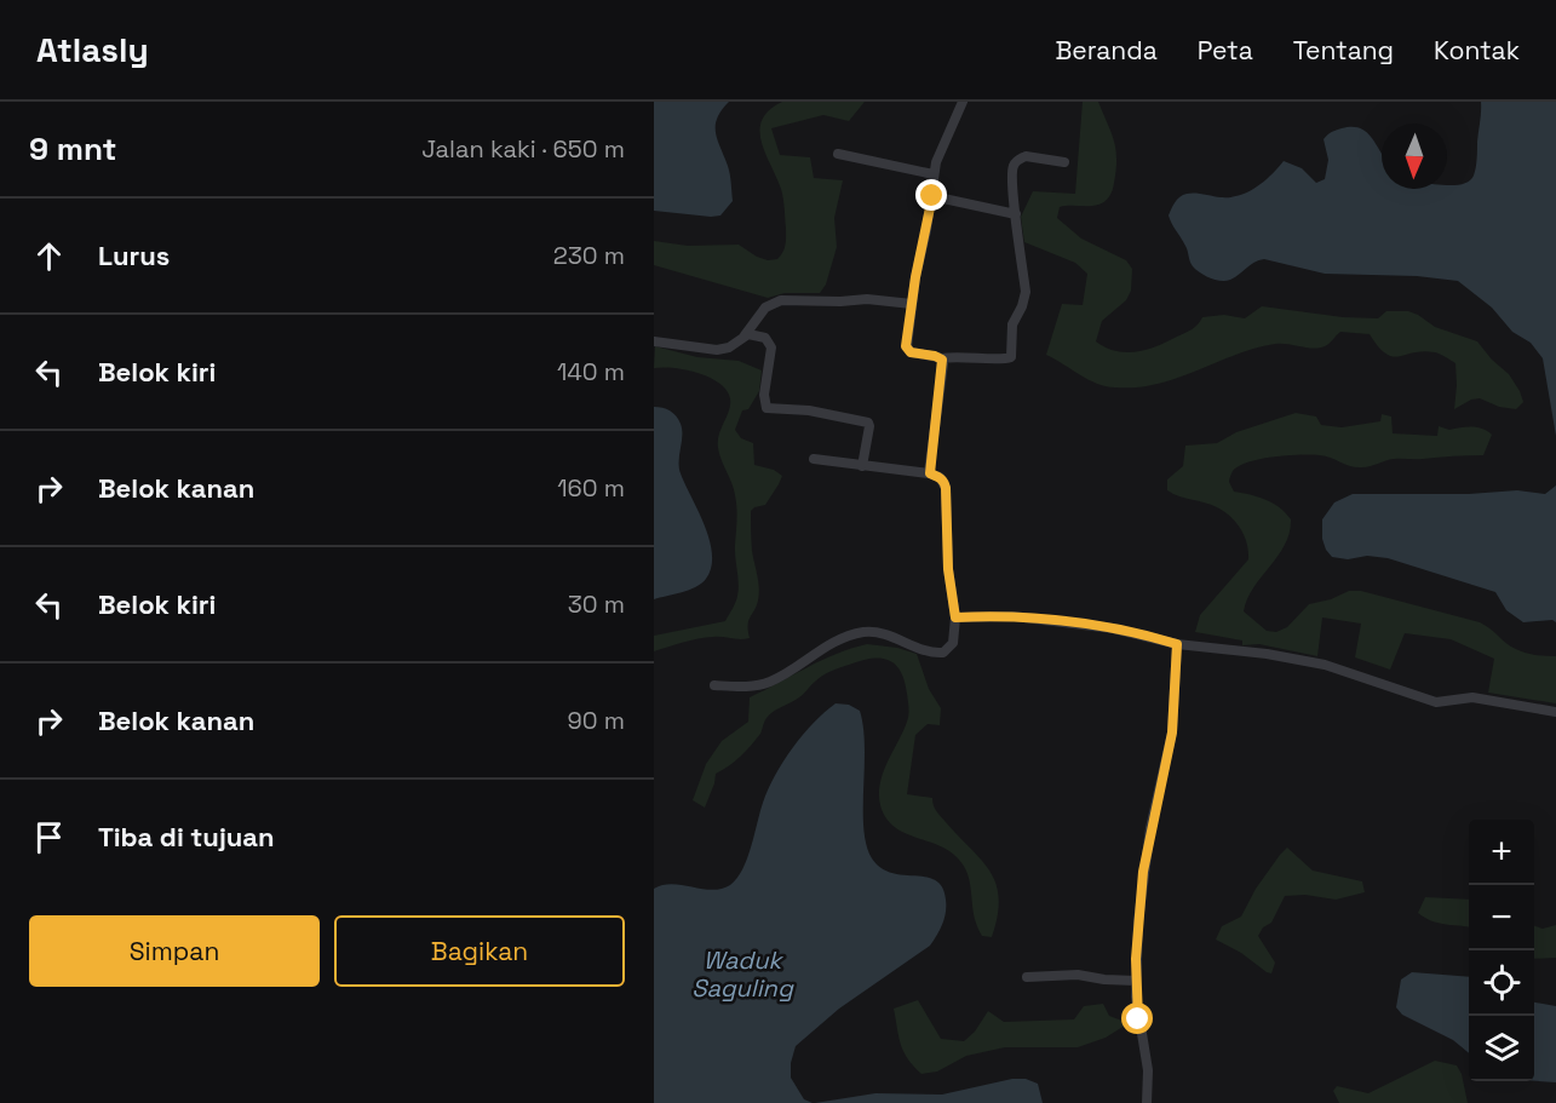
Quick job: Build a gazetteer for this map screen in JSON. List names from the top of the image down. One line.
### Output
{"water":["Waduk Saguling"],"north":"bottom","page":{"header":"Atlasly","nav":["Beranda","Peta","Tentang","Kontak"],"heading":["9 mnt","Jalan kaki · 650 m"],"list":[["Lurus","230 m"],["Belok kiri","140 m"],["Belok kanan","160 m"],["Belok kiri","30 m"],["Belok kanan","90 m"],"Tiba di tujuan"],"map_buttons":["+","−"],"buttons":["Simpan","Bagikan"]}}
